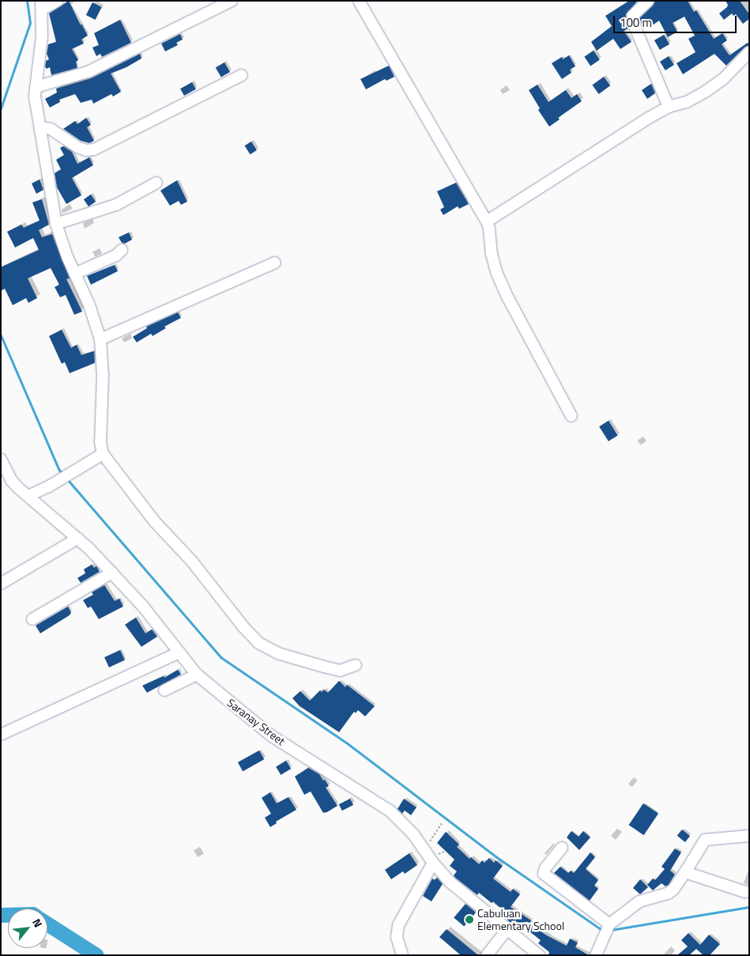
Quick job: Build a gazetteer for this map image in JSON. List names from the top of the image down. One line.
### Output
{"streets":{"street":["Saranay Street"]},"places":["Cabuluan Elementary School"],"scale_bar":"100 m","north":"top right"}
